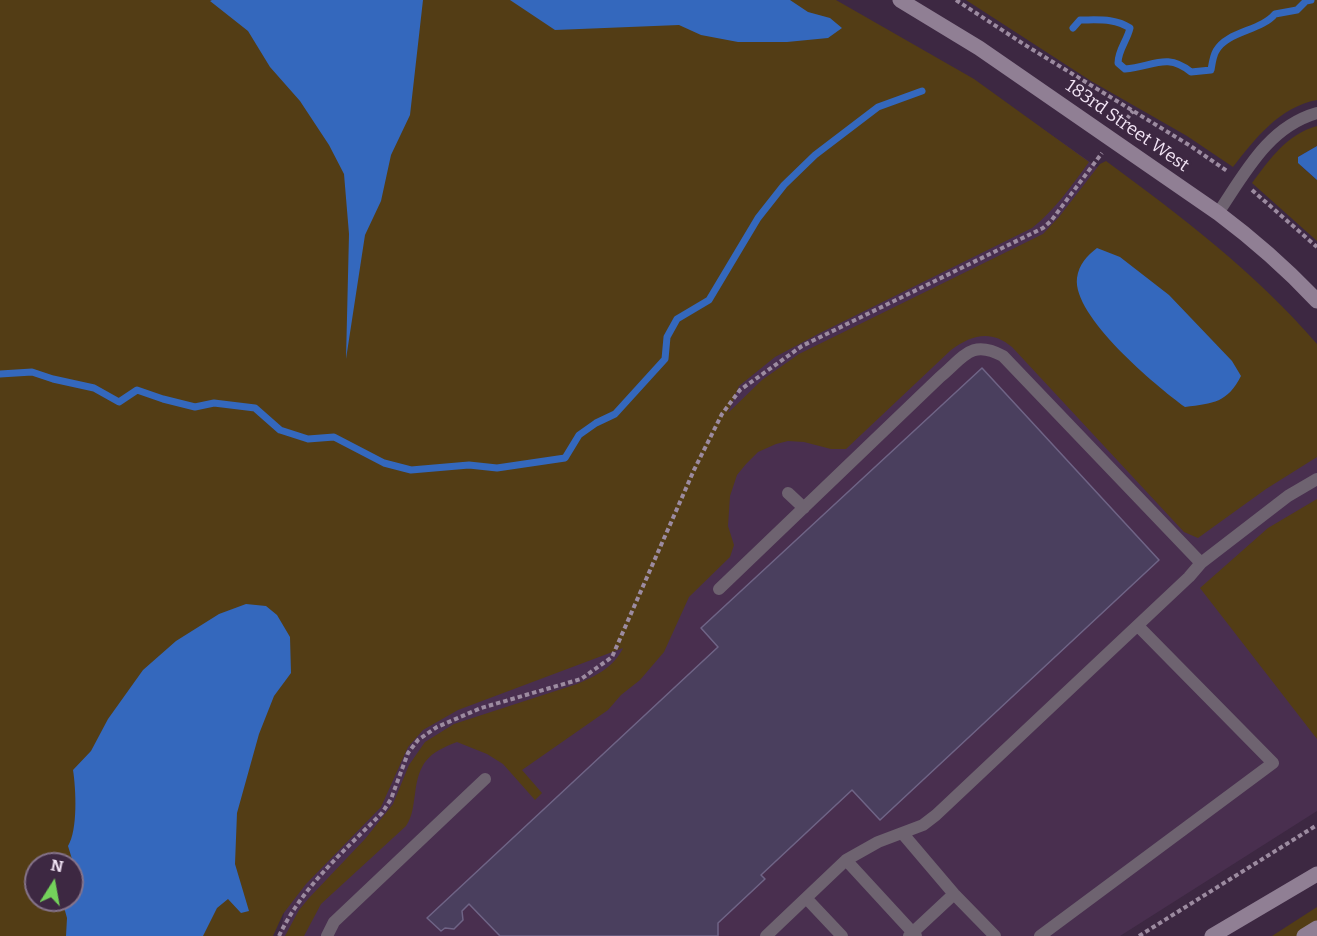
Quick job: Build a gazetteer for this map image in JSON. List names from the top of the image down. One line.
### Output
{"streets":{"street":["183rd Street West"]},"north":"top"}
